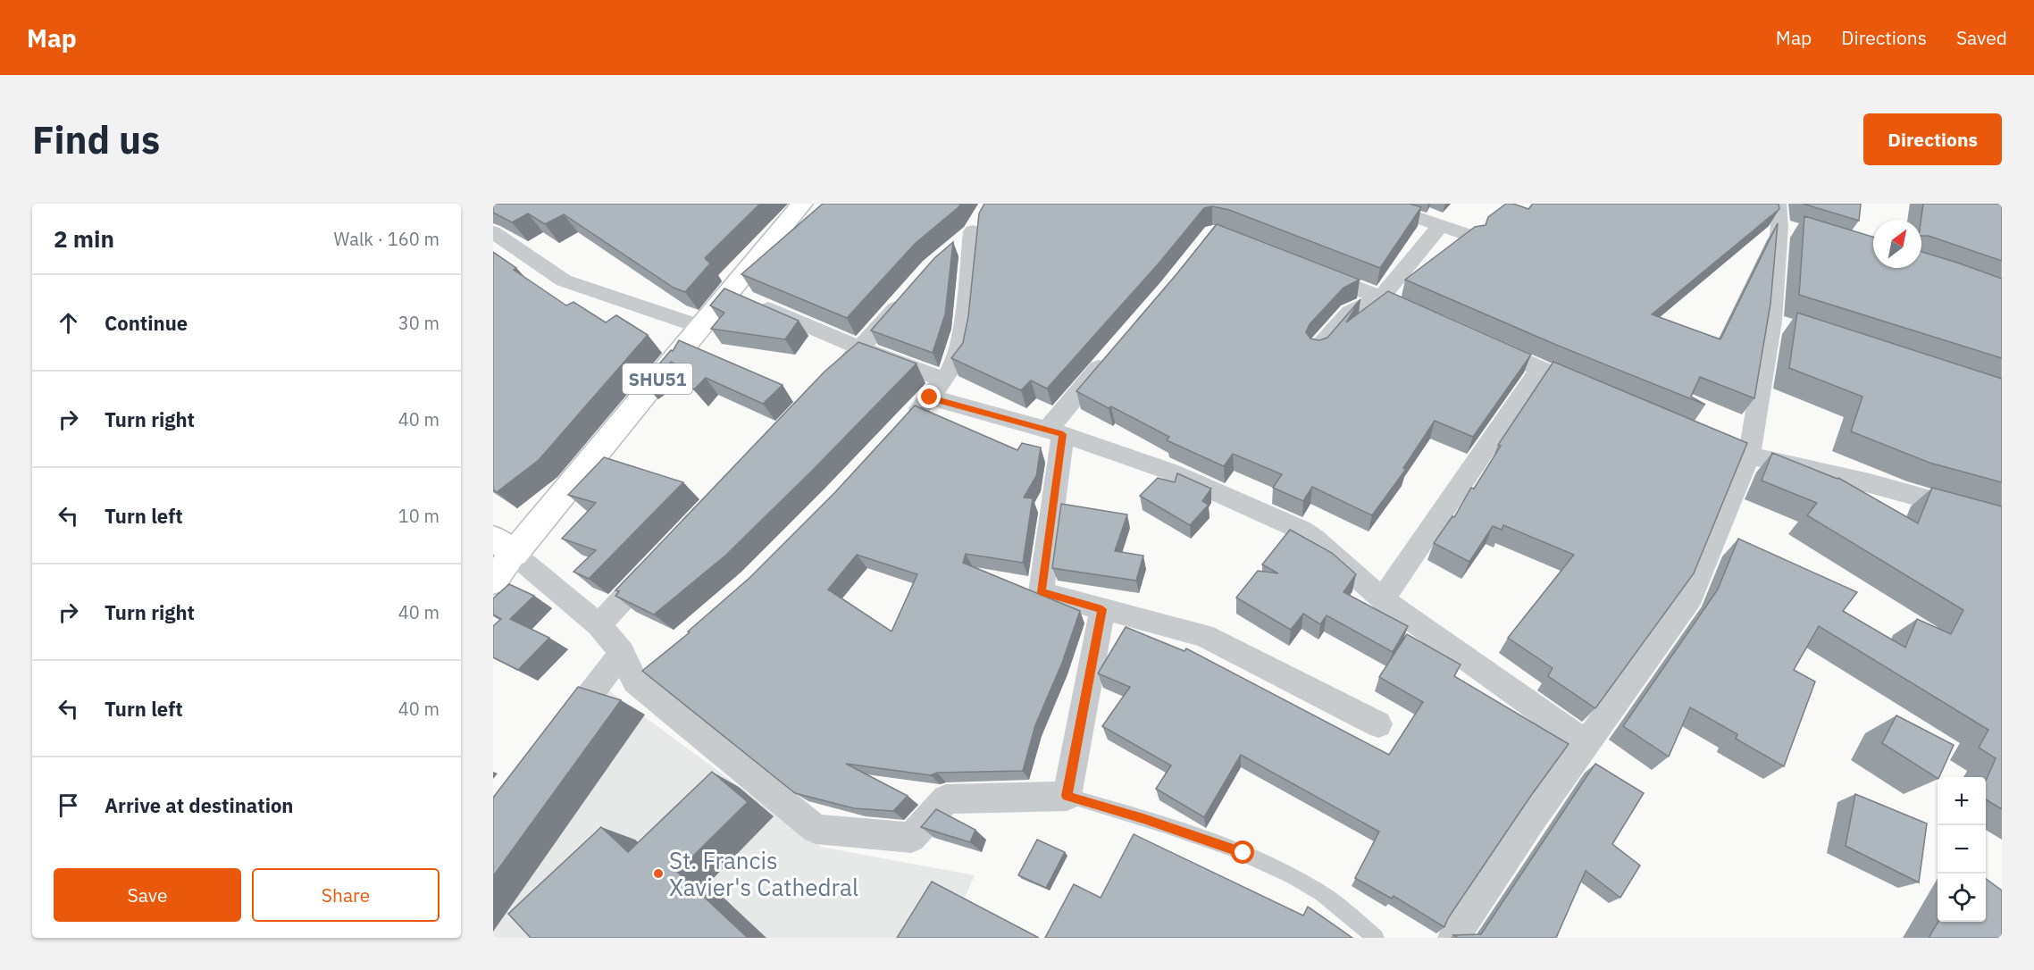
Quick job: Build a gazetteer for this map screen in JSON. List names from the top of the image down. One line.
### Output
{"streets":{"main road":["SHU51"]},"places":["St. Francis Xavier's Cathedral"],"north":"top right","page":{"header":"Map","nav":["Map","Directions","Saved"],"buttons":["Directions",["Save","Share"]],"title":"Find us","heading":["2 min","Walk · 160 m"],"list":[["Continue","30 m"],["Turn right","40 m"],["Turn left","10 m"],["Turn right","40 m"],["Turn left","40 m"],"Arrive at destination"],"map_buttons":["+","−"]}}
